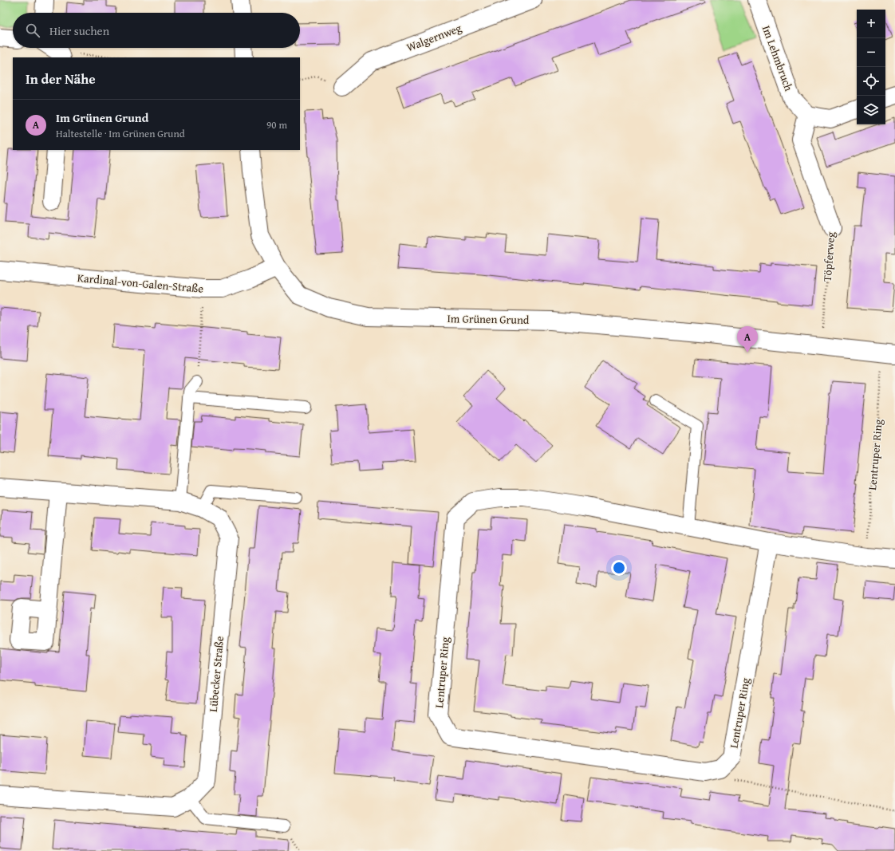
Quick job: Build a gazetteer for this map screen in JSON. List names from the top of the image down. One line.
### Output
{"streets":{"street":["Walgernweg","Im Lehmbruch","Töpferweg","Kardinal-von-Galen-Straße","Im Grünen Grund","Lentruper Ring","Lübecker Straße"]},"crossings":[["Im Lehmbruch","Töpferweg"],["Töpferweg","Im Grünen Grund"],["Kardinal-von-Galen-Straße","Im Grünen Grund"],["Im Grünen Grund","Lentruper Ring"]],"page":{"map_buttons":["+","−"],"search":"Hier suchen","heading":"In der Nähe","list":[{"mark":"A","name":"Im Grünen Grund","note":"Haltestelle · Im Grünen Grund","value":"90 m"}],"pins":"A"}}
